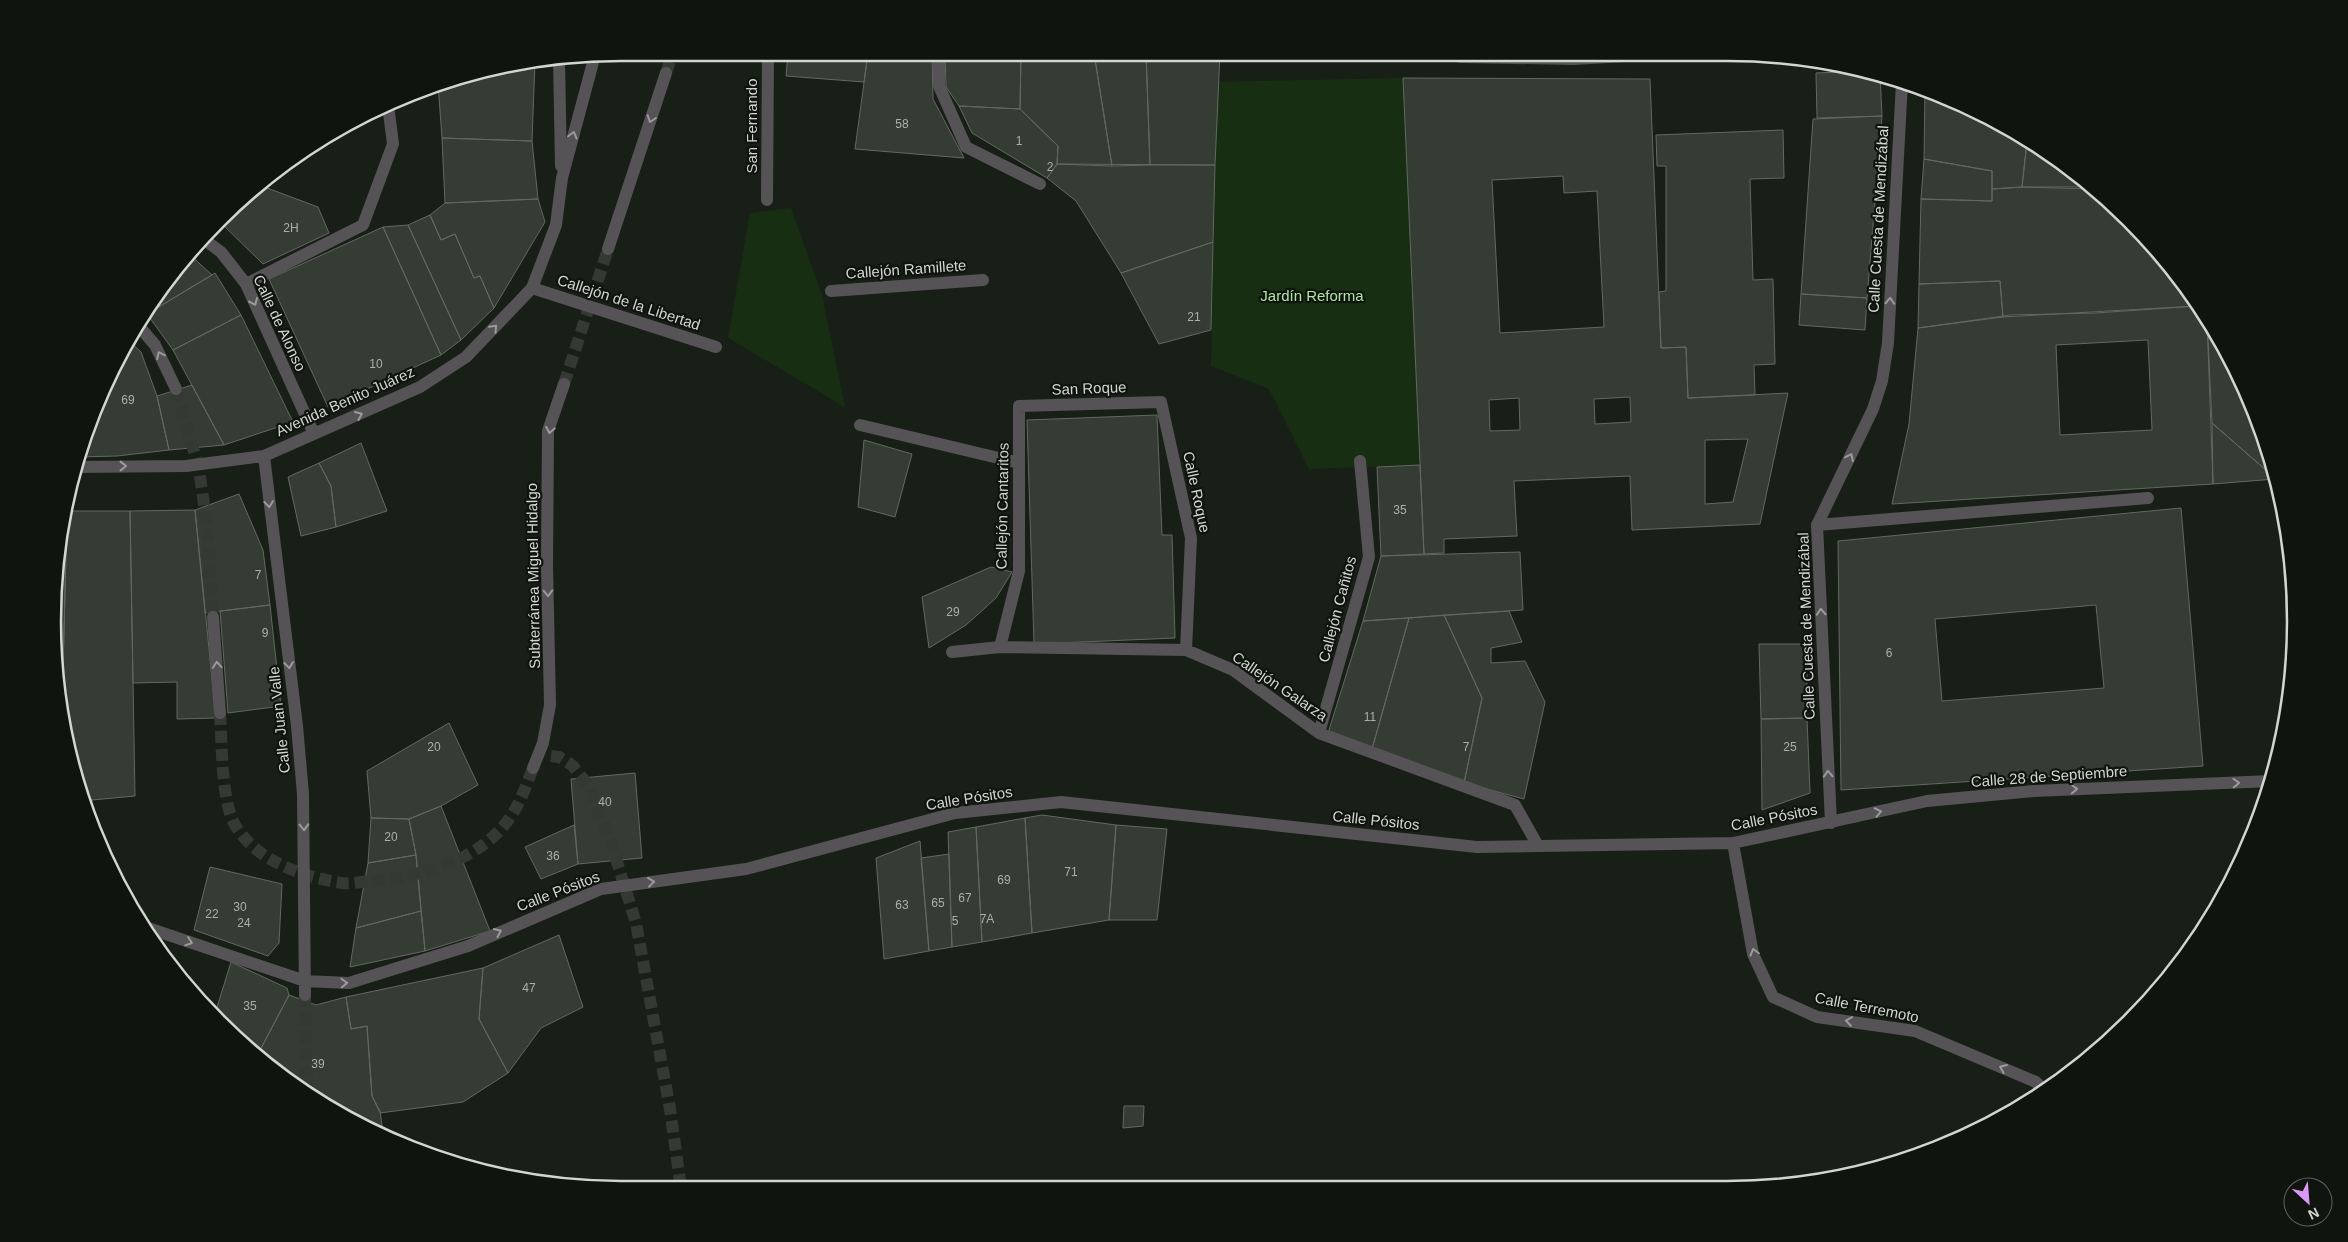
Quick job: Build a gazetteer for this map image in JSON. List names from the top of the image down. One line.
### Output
{"streets":{"street":["San Fernando","Calle Cuesta de Mendizábal","Callejón Ramillete","Callejón de la Libertad","Calle de Alonso","San Roque","Avenida Benito Juárez","Calle Roque","Callejón Cantaritos","Subterránea Miguel Hidalgo","Callejón Cañitos","Callejón Galarza","Calle Juan Valle","Calle 28 de Septiembre","Calle Pósitos","Calle Terremoto"]},"crossings":[["Calle Cuesta de Mendizábal","Calle 28 de Septiembre"],["Calle Cuesta de Mendizábal","Calle Pósitos"],["Callejón de la Libertad","Avenida Benito Juárez"],["Calle de Alonso","Avenida Benito Juárez"],["San Roque","Calle Roque"],["San Roque","Callejón Cantaritos"],["Avenida Benito Juárez","Calle Juan Valle"],["Calle Roque","Callejón Galarza"],["Callejón Cantaritos","Callejón Galarza"],["Callejón Cañitos","Callejón Galarza"],["Callejón Galarza","Calle Pósitos"],["Calle Juan Valle","Calle Pósitos"],["Calle 28 de Septiembre","Calle Pósitos"],["Calle Pósitos","Calle Terremoto"]],"one_way":["Calle Cuesta de Mendizábal","Avenida Benito Juárez","Subterránea Miguel Hidalgo","Calle Juan Valle","Calle 28 de Septiembre","Calle Pósitos","Calle Terremoto"],"parks":["Jardín Reforma"],"house_numbers":["58","1","2","2H","21","10","69","35","7","29","9","6","11","20","7","25","40","20","36","71","69","67","65","63","30","22","7A","5","24","47","35","39"],"north":"bottom right"}
